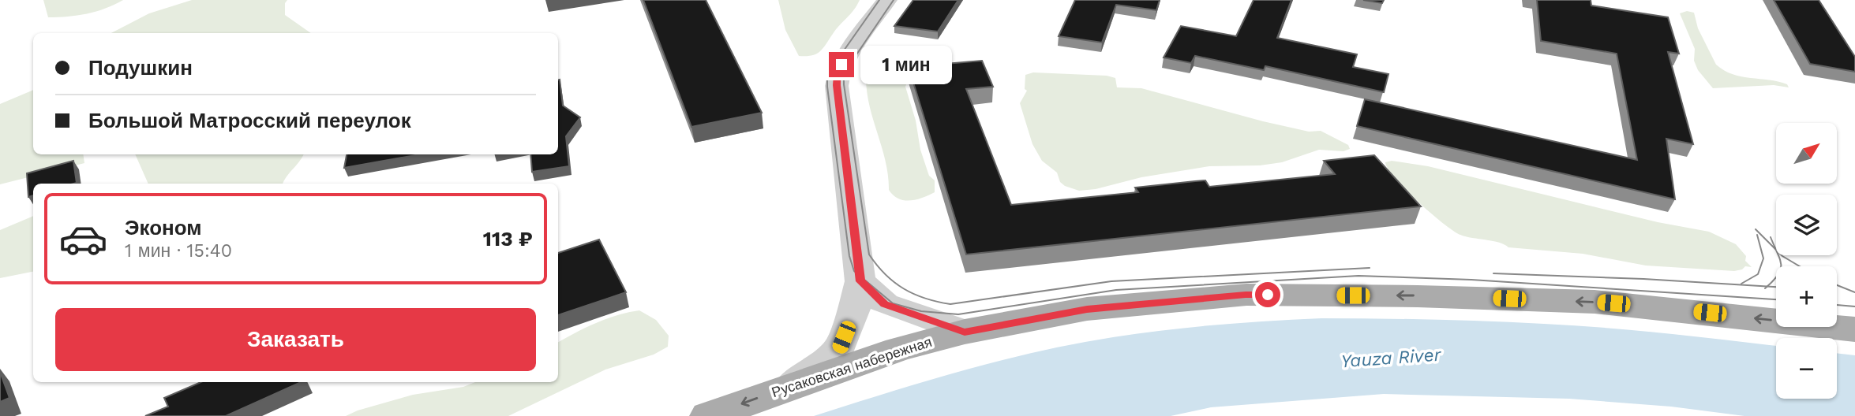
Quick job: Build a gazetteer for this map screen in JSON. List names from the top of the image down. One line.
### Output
{"streets":{"main road":["Русаковская набережная"]},"one_way":["Русаковская набережная"],"water":["Yauza River"],"north":"top right","page":{"banner":["Подушкин","Большой Матросский переулок"],"bubble":"1 мин","map_buttons":["+","−"],"list":[{"name":"Эконом","note":"1 мин · 15:40","value":"113 ₽"}],"buttons":"Заказать"}}
